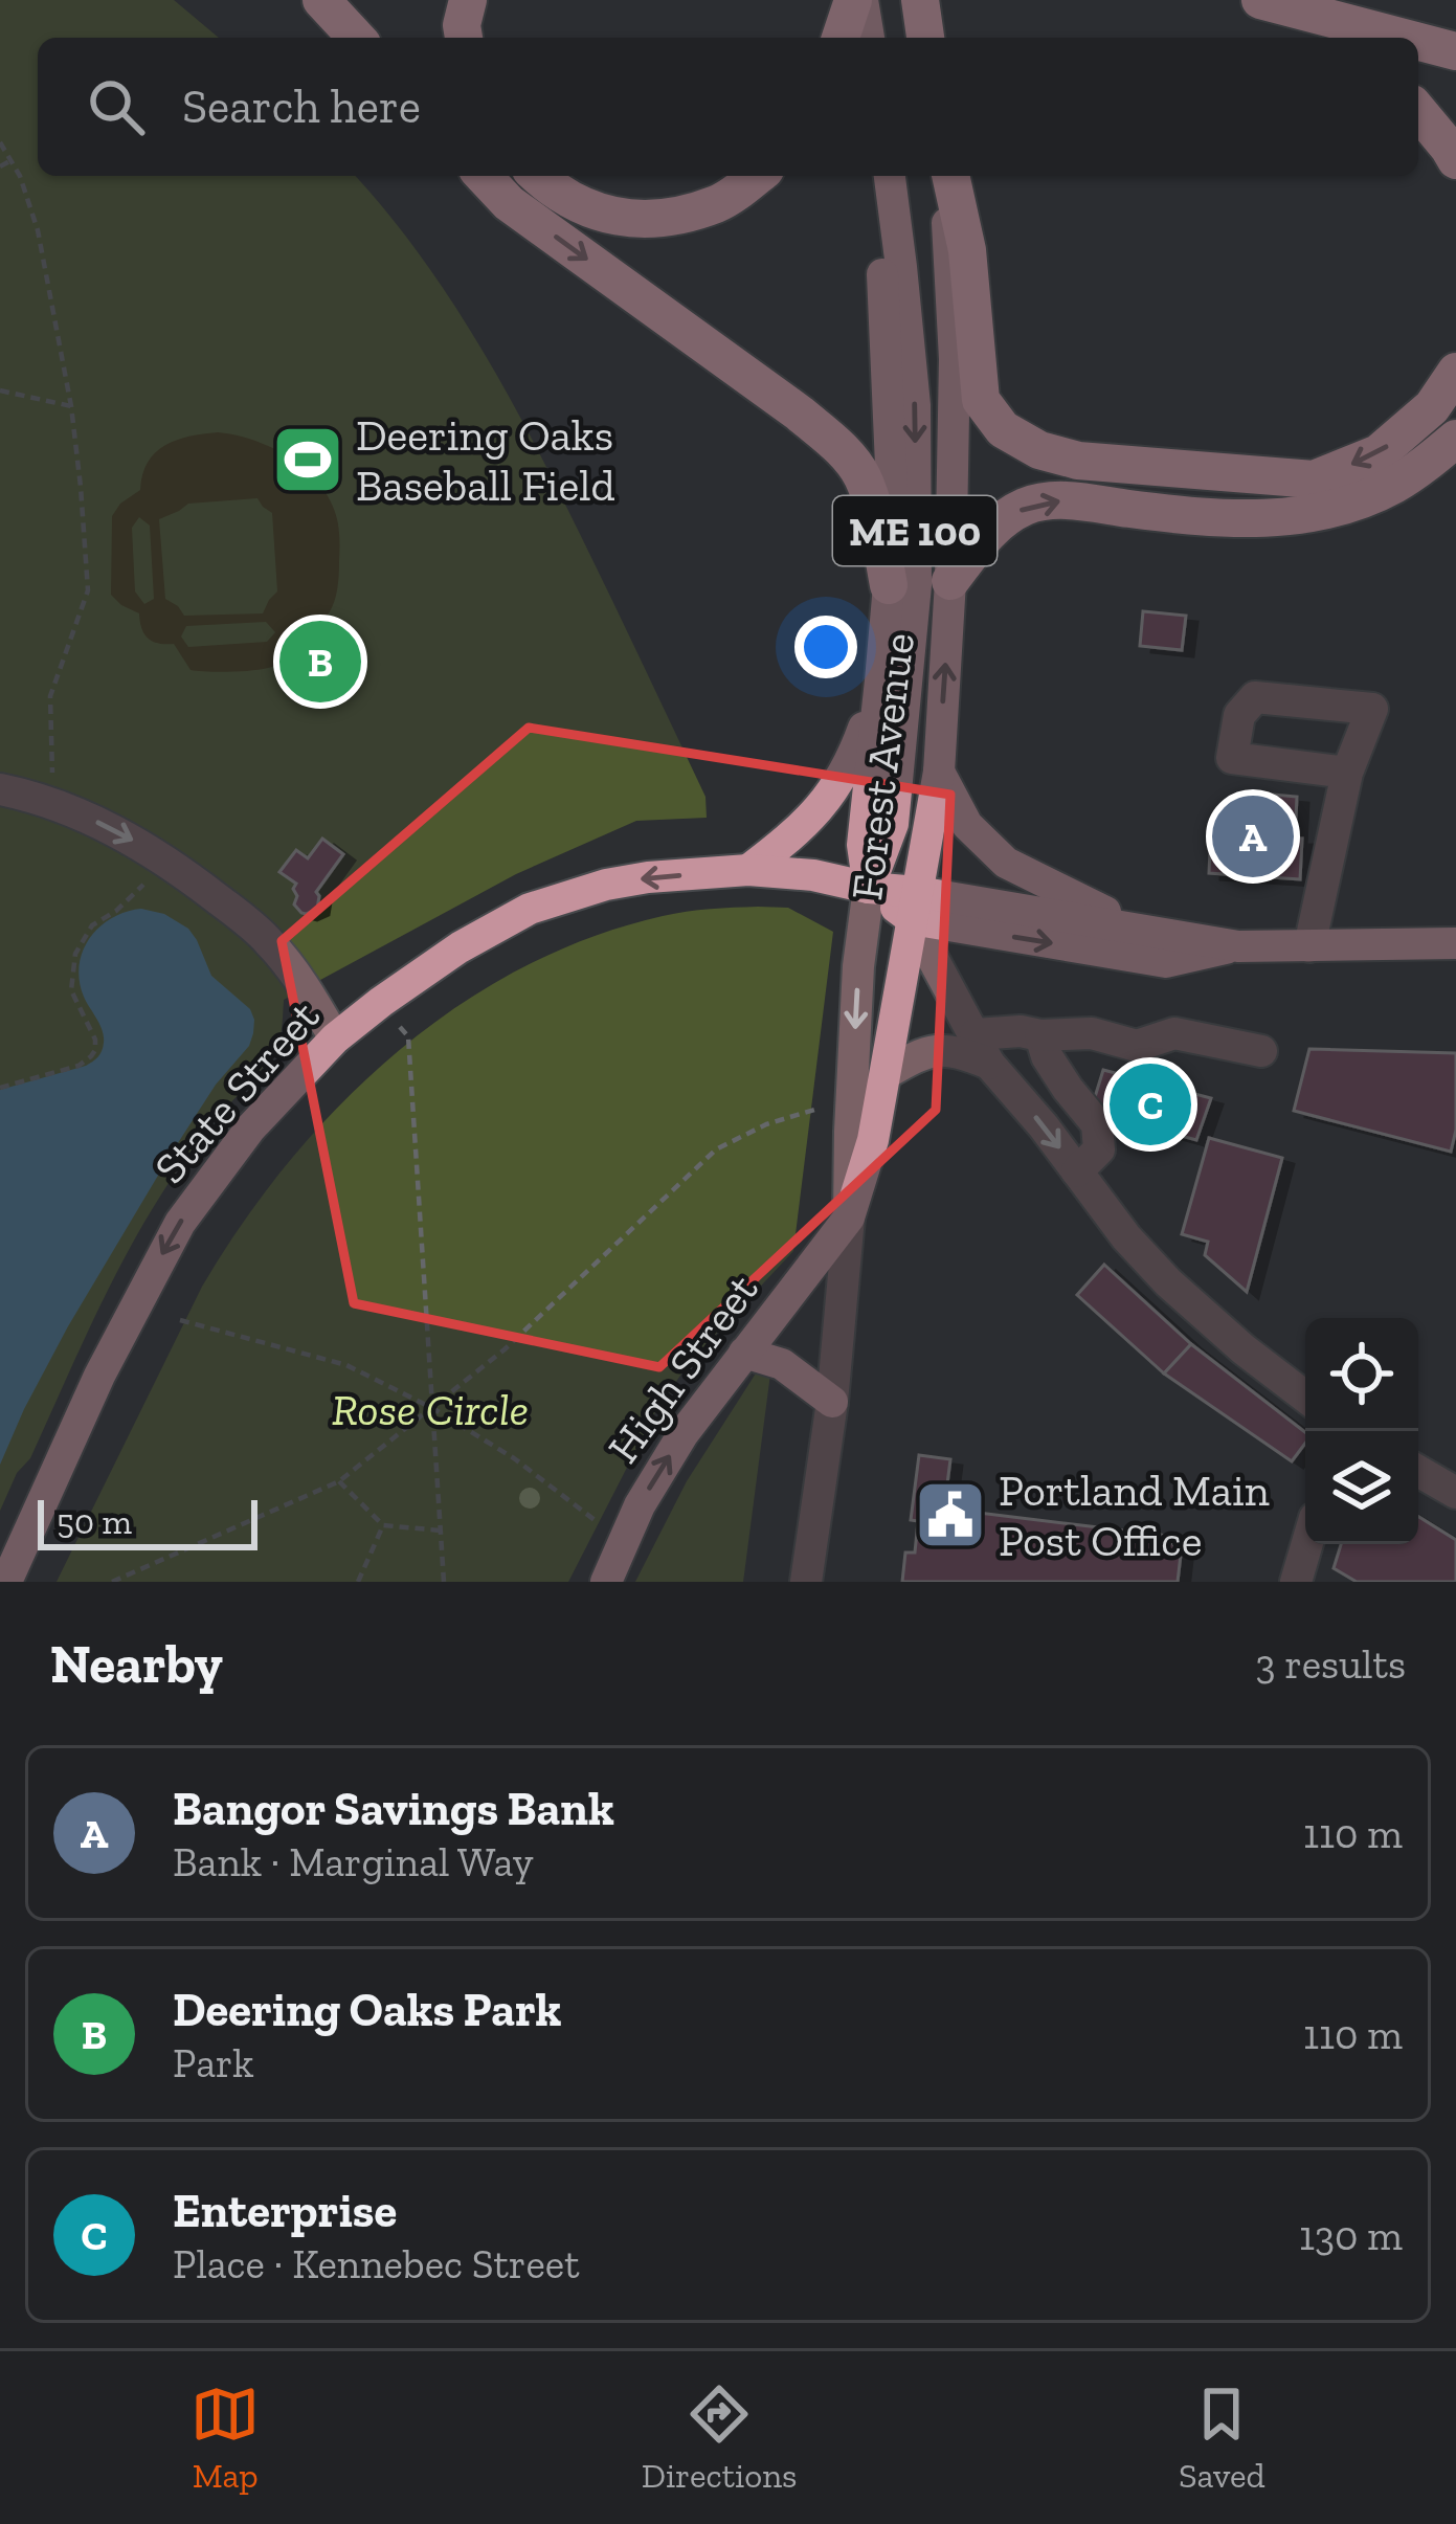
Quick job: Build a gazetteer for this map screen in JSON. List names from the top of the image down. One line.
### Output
{"streets":{"main road":["ME 100","Forest Avenue","State Street","High Street"]},"crossings":[["Forest Avenue","State Street"],["Forest Avenue","High Street"]],"one_way":["State Street","High Street"],"parks":["Rose Circle"],"places":{"sports":["Deering Oaks Baseball Field"],"public building":["Portland Main Post Office"]},"scale_bar":"50 m","page":{"search":"Search here","pins":["B","A","C"],"scale":"50 m","heading":["Nearby","3 results"],"list":[{"mark":"A","name":"Bangor Savings Bank","note":"Bank · Marginal Way","value":"110 m"},{"mark":"B","name":"Deering Oaks Park","note":"Park","value":"110 m"},{"mark":"C","name":"Enterprise","note":"Place · Kennebec Street","value":"130 m"}],"nav":["Map","Directions","Saved"]}}
